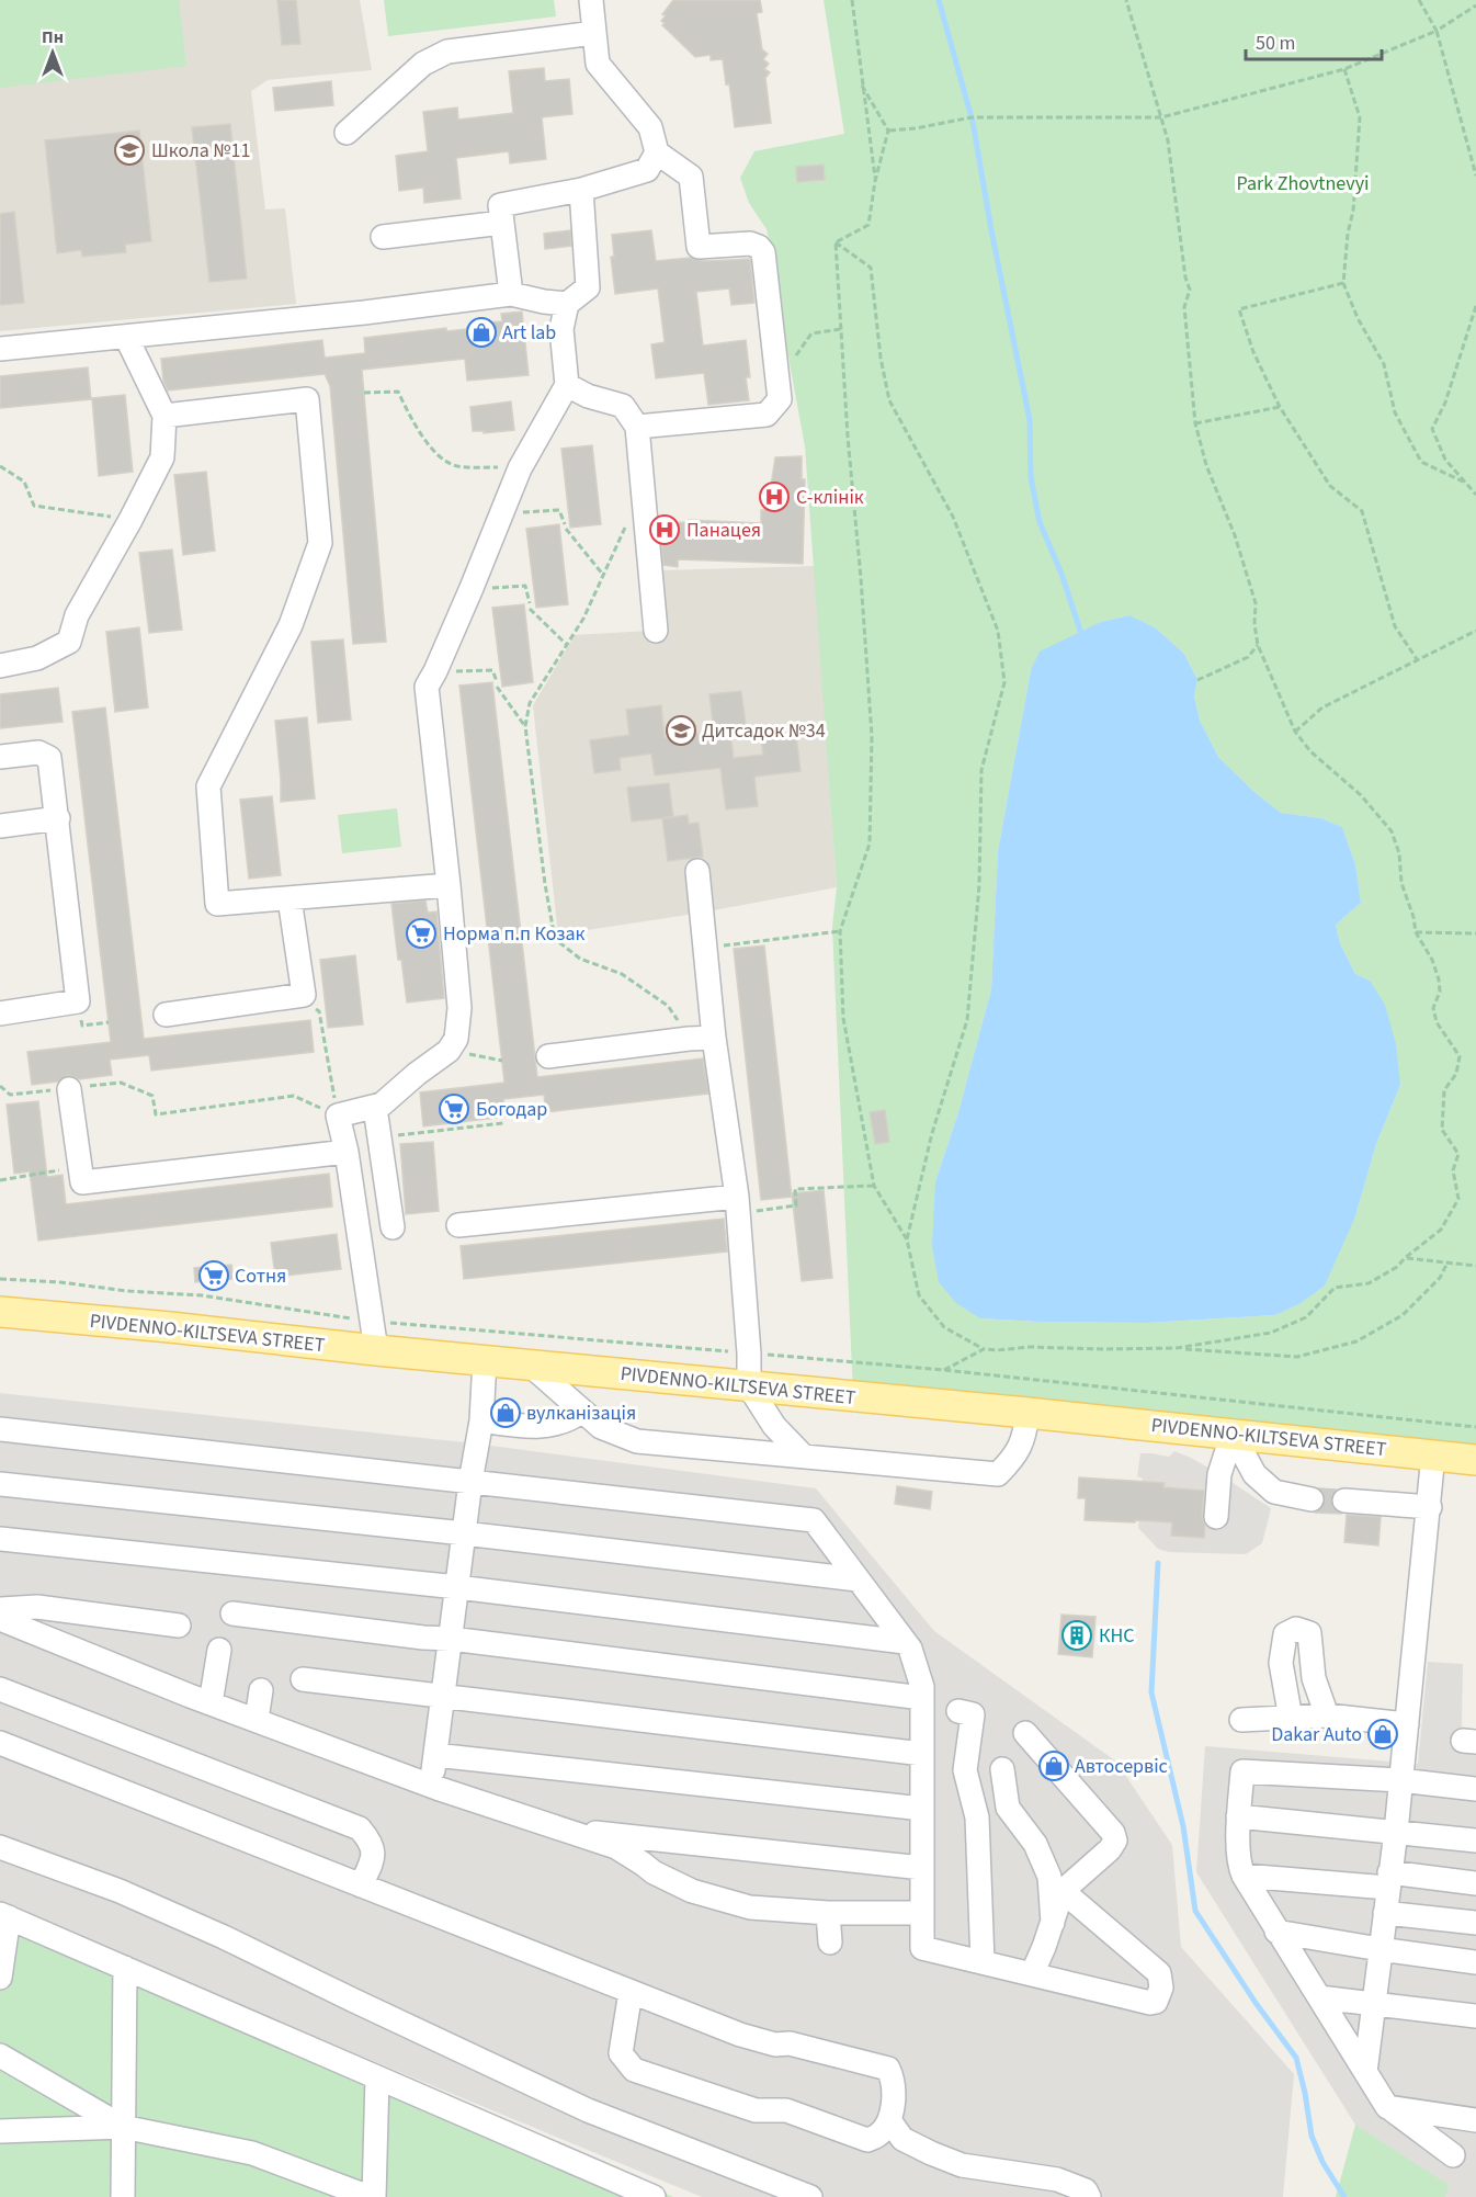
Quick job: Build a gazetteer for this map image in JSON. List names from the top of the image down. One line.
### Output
{"streets":{"main road":["PIVDENNO-KILTSEVA STREET"]},"parks":["Park Zhovtnevyi"],"places":{"school or university":["Школа №11","Дитсадок №34"],"shop":["Art lab","вулканізація","Dakar Auto","Автосервіс"],"hospital":["С-клінік","Панацея"],"supermarket":["Норма п.п Козак","Богодар","Сотня"],"building":["КНС"]},"scale_bar":"50 m","north":"top"}
